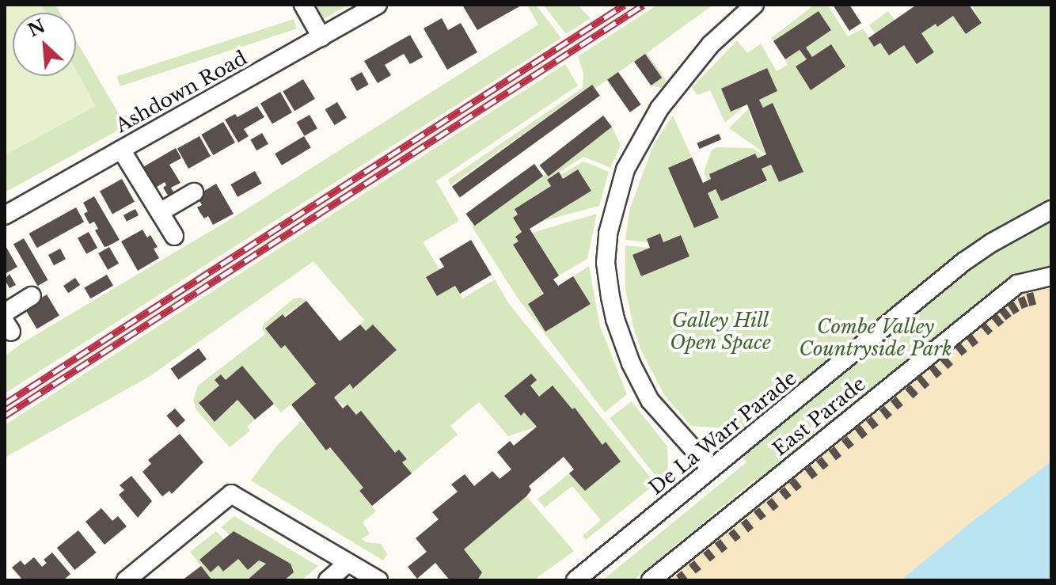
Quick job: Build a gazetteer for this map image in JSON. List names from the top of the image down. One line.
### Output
{"streets":{"street":["Ashdown Road","East Parade","De La Warr Parade"]},"parks":["Galley Hill Open Space","Combe Valley Countryside Park"],"north":"top left"}
